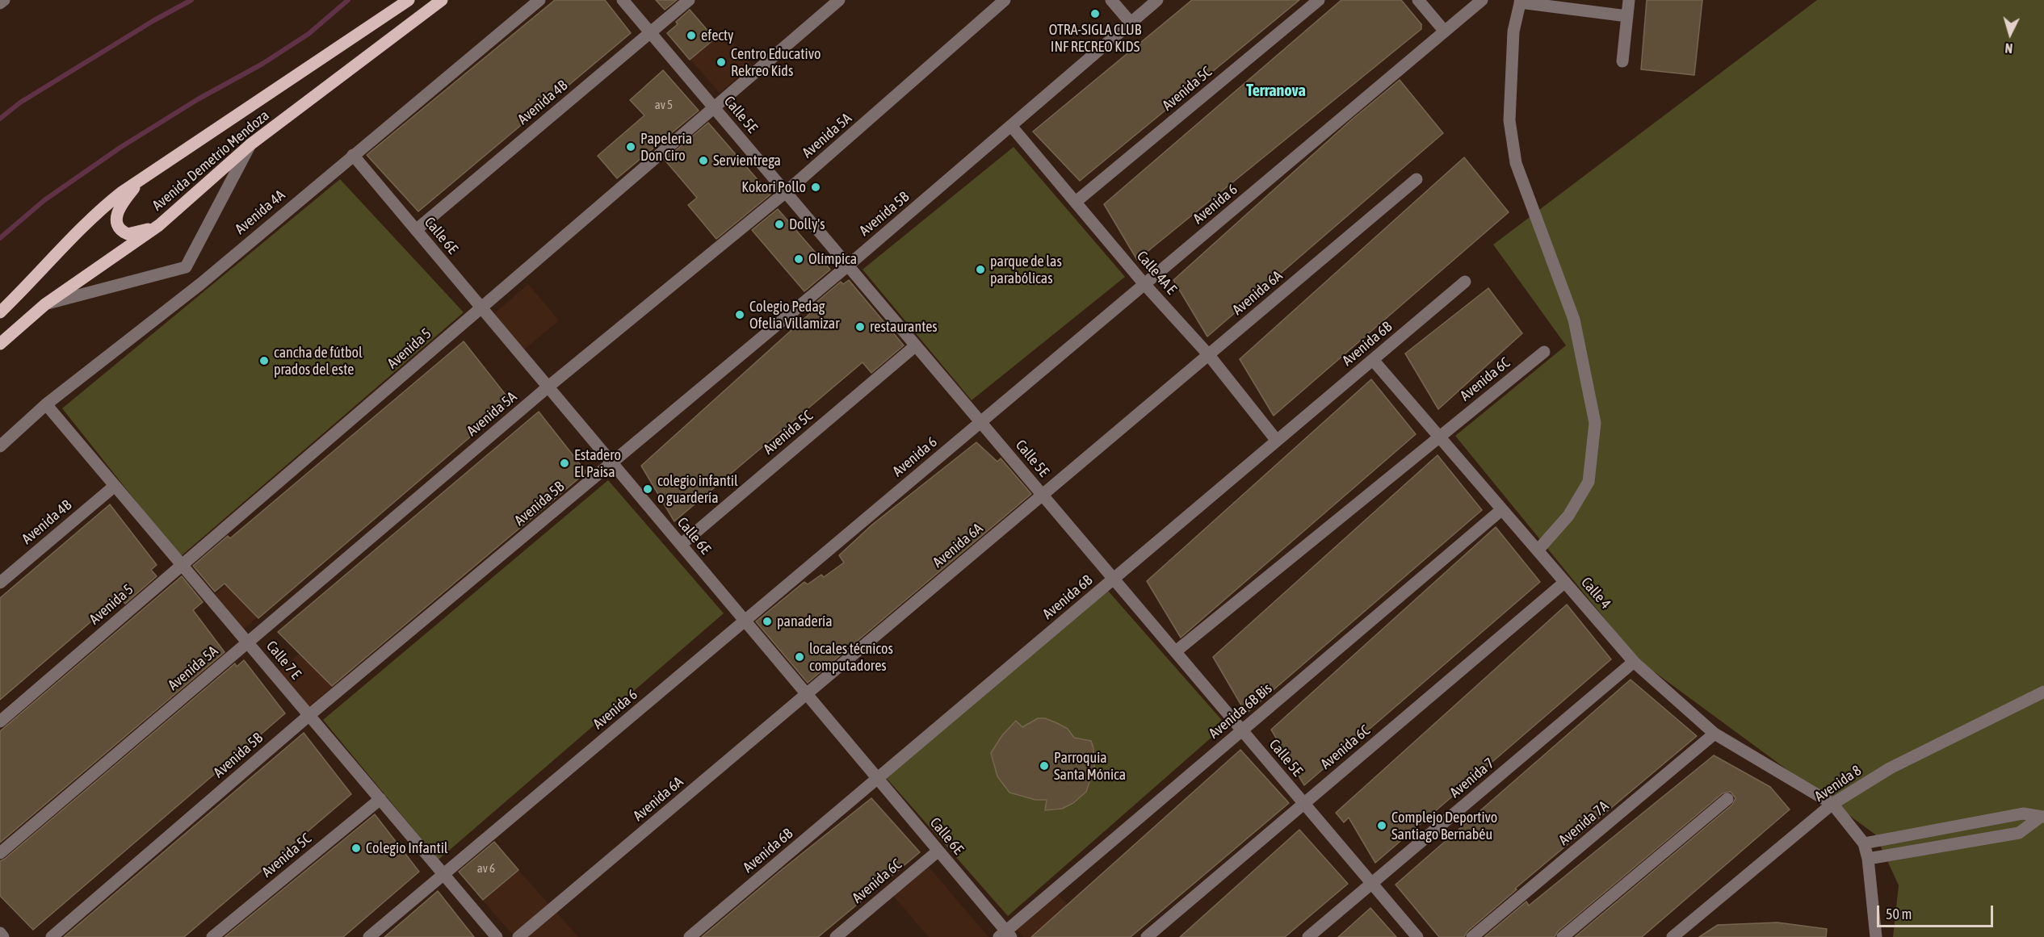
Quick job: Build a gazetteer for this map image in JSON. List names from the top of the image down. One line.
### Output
{"streets":{"main road":["Avenida Demetrio Mendoza"],"street":["Avenida 5C","Avenida 4B","Calle 5E","Avenida 5A","Avenida 6","Avenida 4A","Avenida 5B","Calle 6E","Calle 4A E","Avenida 6A","Avenida 6B","Avenida 5","Avenida 6C","Calle 4","Calle 7 E","Avenida 6B Bis","Avenida 7","Avenida 8","Avenida 7A"]},"crossings":[["Avenida 5C","Calle 5E"],["Avenida 5C","Calle 6E"],["Avenida 5C","Calle 4A E"],["Avenida 5C","Calle 7 E"],["Avenida 4B","Calle 5E"],["Avenida 4B","Calle 6E"],["Avenida 4B","Calle 7 E"],["Calle 5E","Avenida 5A"],["Calle 5E","Avenida 6"],["Calle 5E","Avenida 5B"],["Calle 5E","Avenida 6A"],["Calle 5E","Avenida 6B"],["Calle 5E","Avenida 5"],["Calle 5E","Avenida 6C"],["Calle 5E","Avenida 6B Bis"],["Calle 5E","Avenida 7"],["Avenida 5A","Calle 6E"],["Avenida 5A","Calle 7 E"],["Avenida 6","Calle 6E"],["Avenida 6","Calle 4A E"],["Avenida 6","Calle 7 E"],["Avenida 4A","Calle 6E"],["Avenida 4A","Calle 7 E"],["Avenida 5B","Calle 6E"],["Avenida 5B","Calle 4A E"],["Avenida 5B","Calle 7 E"],["Calle 6E","Avenida 6A"],["Calle 6E","Avenida 6B"],["Calle 6E","Avenida 5"],["Calle 6E","Avenida 6C"],["Calle 6E","Avenida 6B Bis"],["Calle 4A E","Avenida 6A"],["Calle 4A E","Avenida 6B"],["Avenida 6B","Calle 4"],["Avenida 5","Calle 7 E"],["Avenida 6C","Calle 4"],["Calle 4","Avenida 6B Bis"],["Calle 4","Avenida 7"],["Calle 4","Avenida 8"],["Calle 4","Avenida 7A"]],"districts":["Terranova"],"places":["OTRA-SIGLA CLUB INF RECREO KIDS","efecty","Centro Educativo Rekreo Kids","Papeleria Don Ciro","Servientrega","Kokori Pollo","Dolly's","Olímpica","parque de las parabólicas","Colegio Pedag Ofelia Villamizar","restaurantes","cancha de fútbol prados del este","Estadero El Paisa","colegio infantil o guardería","panadería","locales técnicos computadores","Parroquia Santa Mónica","Complejo Deportivo Santiago Bernabéu","Colegio Infantil"],"house_numbers":["av 5","av 6"],"scale_bar":"50 m","north":"bottom"}
